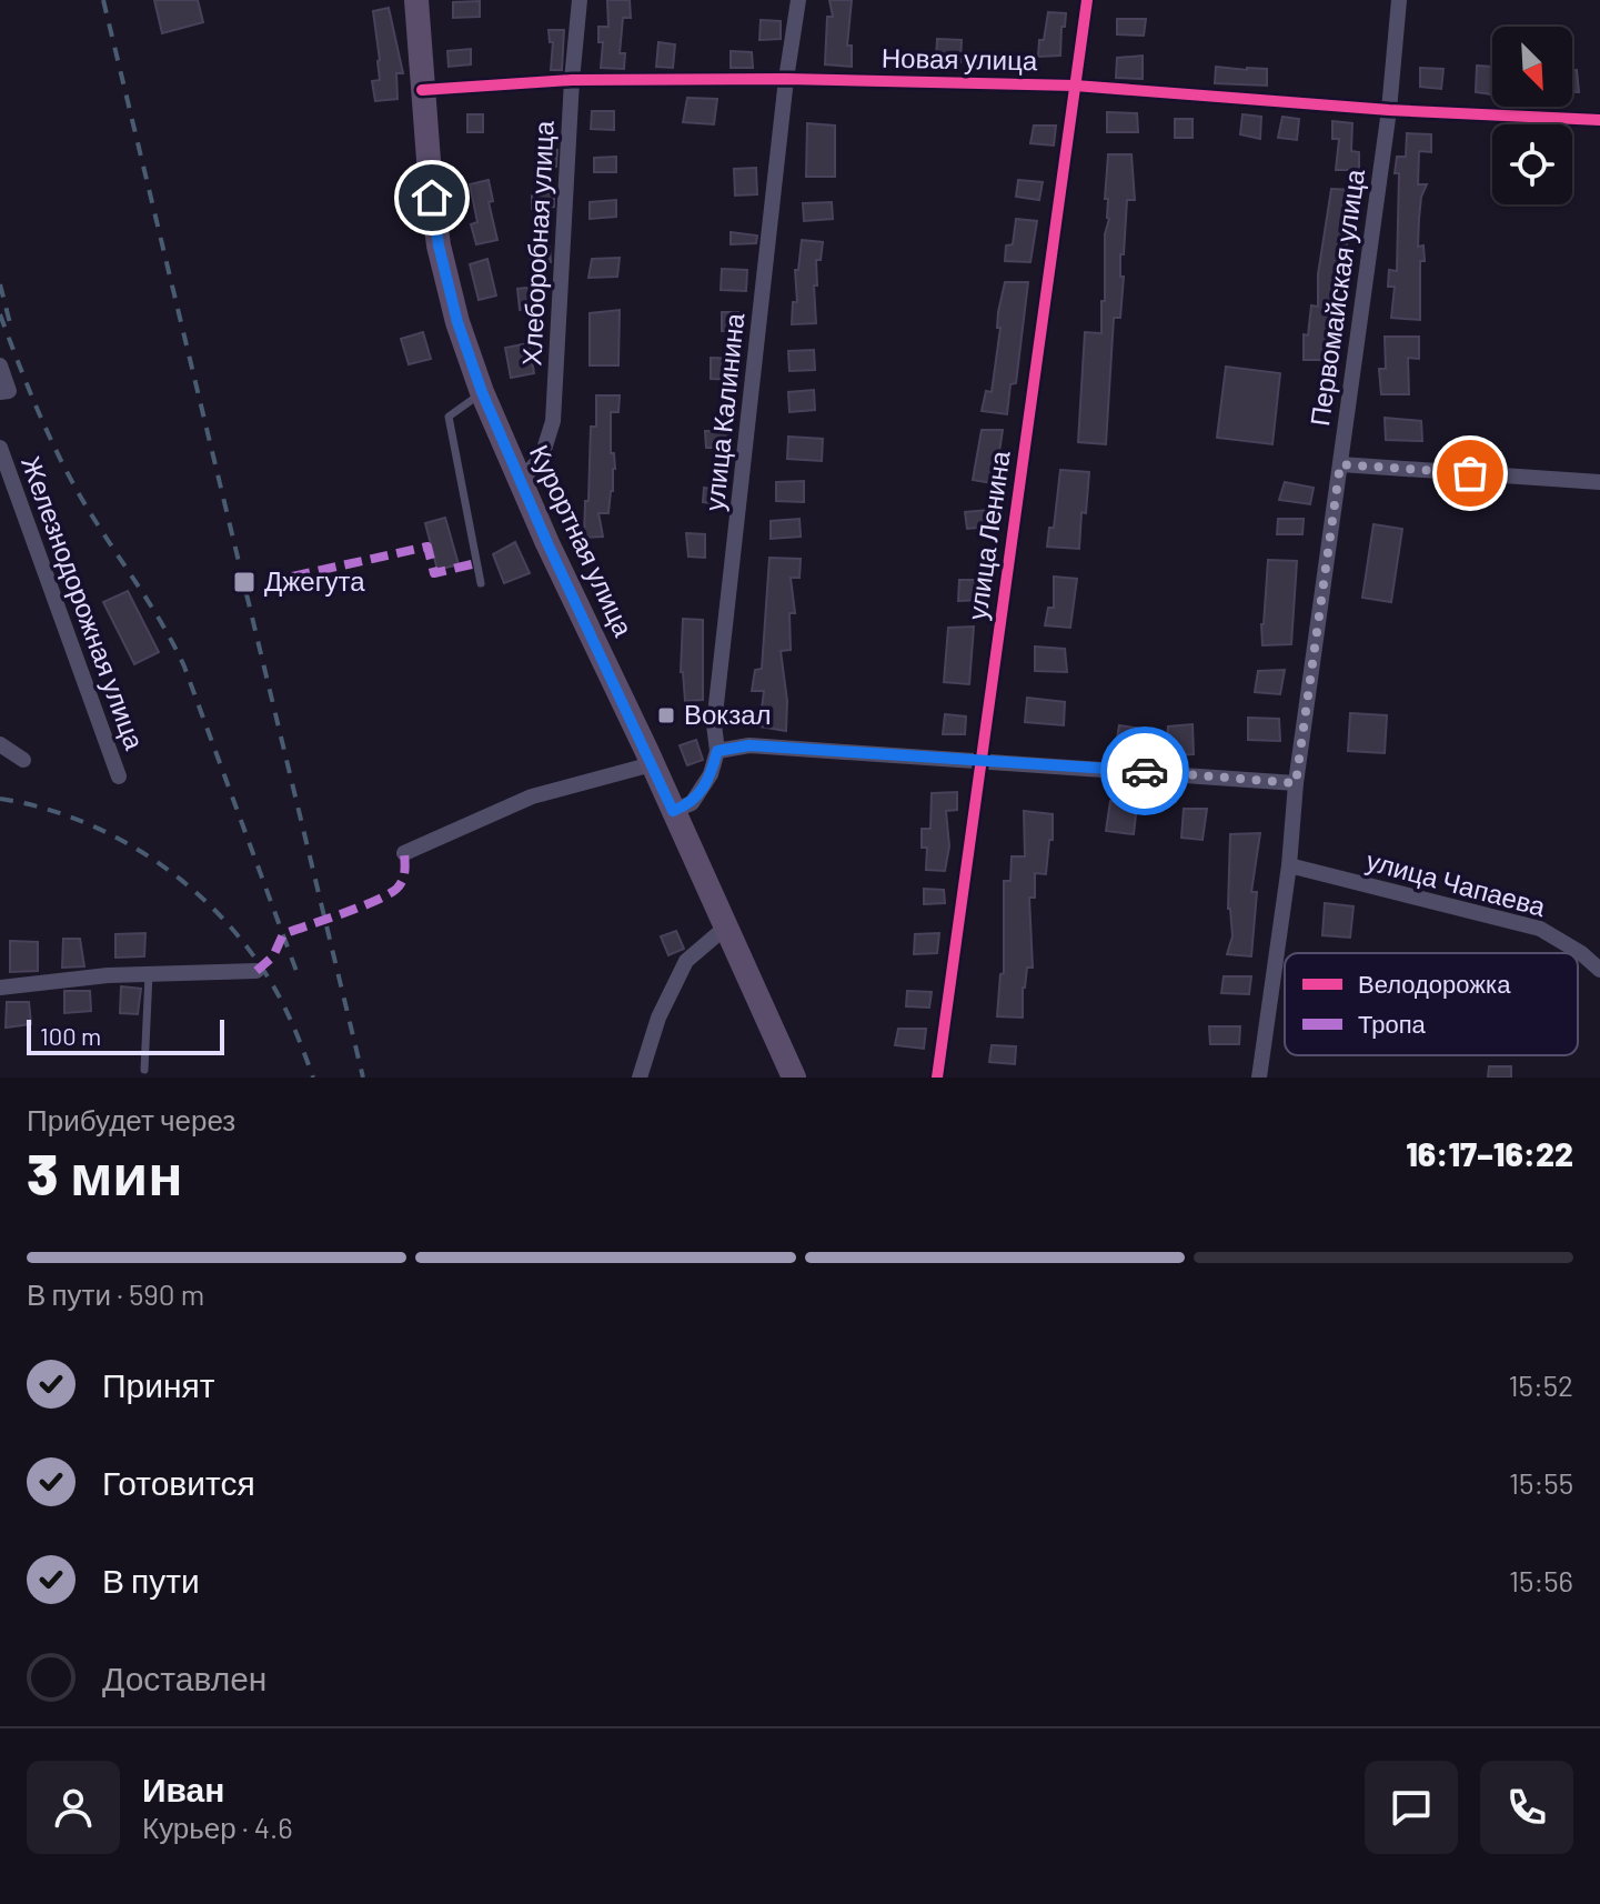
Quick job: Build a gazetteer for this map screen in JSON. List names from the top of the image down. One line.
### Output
{"streets":{"main road":["Курортная улица"],"street":["Новая улица","Хлеборобная улица","Первомайская улица","улица Калинина","улица Ленина","Железнодорожная улица","улица Чапаева"]},"crossings":[["Новая улица","Хлеборобная улица"],["Новая улица","Первомайская улица"],["Новая улица","улица Калинина"],["Новая улица","улица Ленина"],["Новая улица","Курортная улица"],["Хлеборобная улица","Курортная улица"],["Первомайская улица","улица Чапаева"],["улица Калинина","Курортная улица"]],"places":{"transit":["Джегута","Вокзал"]},"legend":["Велодорожка","Тропа"],"scale_bar":"100 m","north":"bottom right","page":{"scale":"100 m","heading":["3 мин","Прибудет через","16:17–16:22"],"panel":["Иван","Курьер · 4.6"],"bar":"В пути · 590 m","list":[["Принят","15:52"],["Готовится","15:55"],["В пути","15:56"],"Доставлен"]}}
